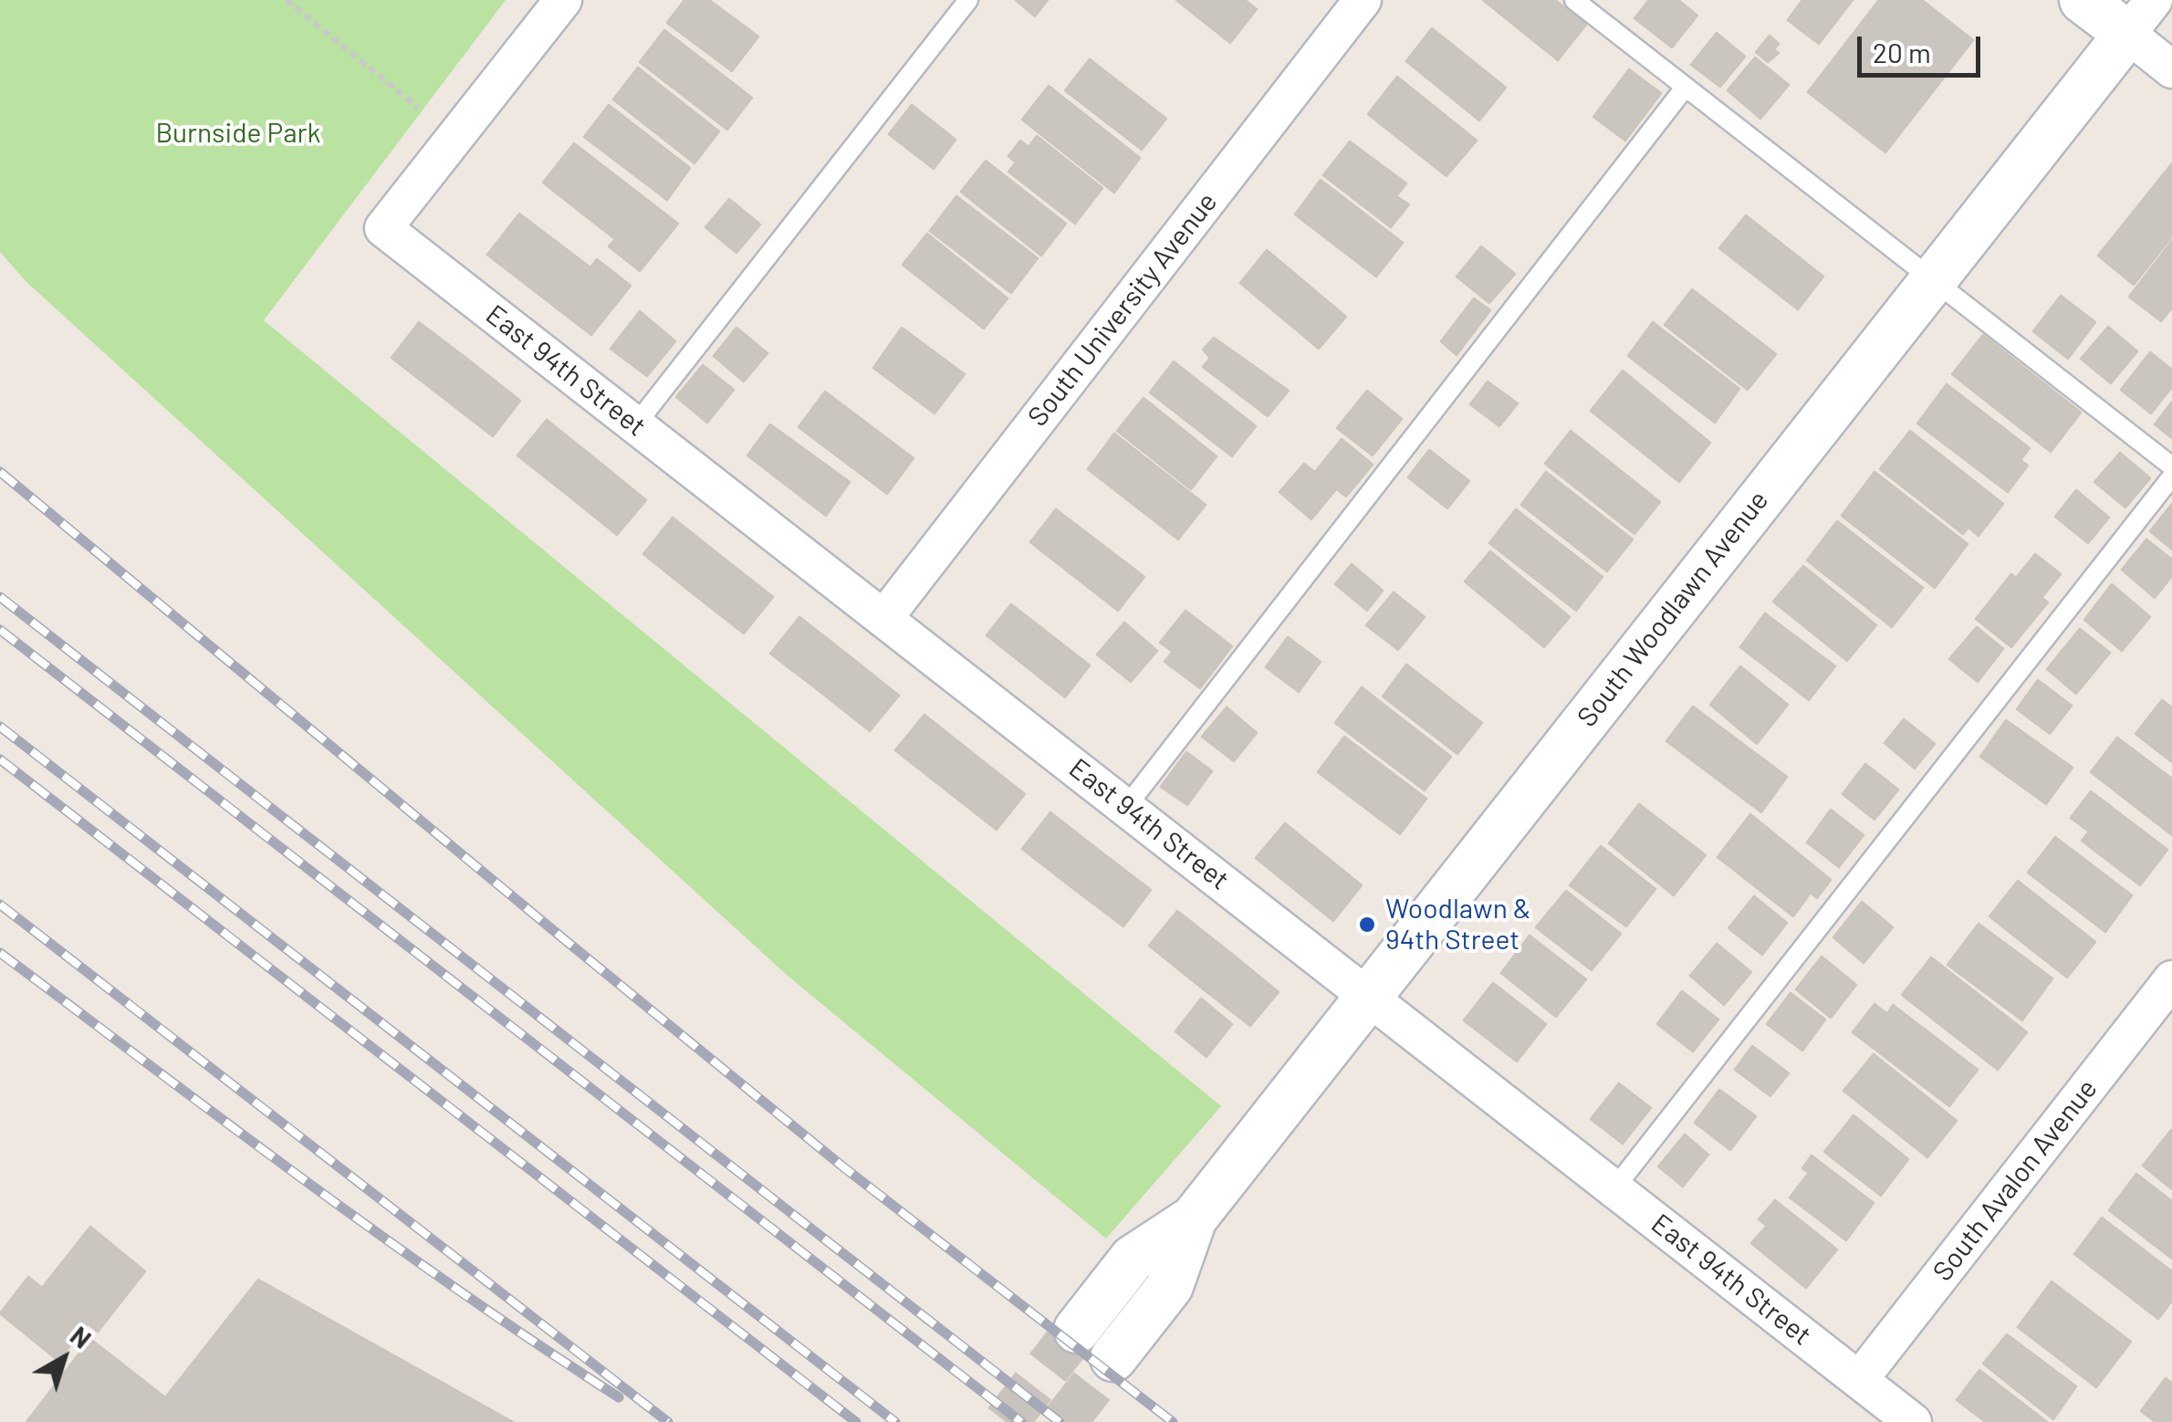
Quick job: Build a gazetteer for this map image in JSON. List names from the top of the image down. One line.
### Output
{"streets":{"street":["South University Avenue","East 94th Street","South Woodlawn Avenue","South Avalon Avenue"]},"crossings":[["South University Avenue","East 94th Street"],["East 94th Street","South Woodlawn Avenue"],["East 94th Street","South Avalon Avenue"]],"parks":["Burnside Park"],"places":["Woodlawn & 94th Street"],"scale_bar":"20 m","north":"top right"}
